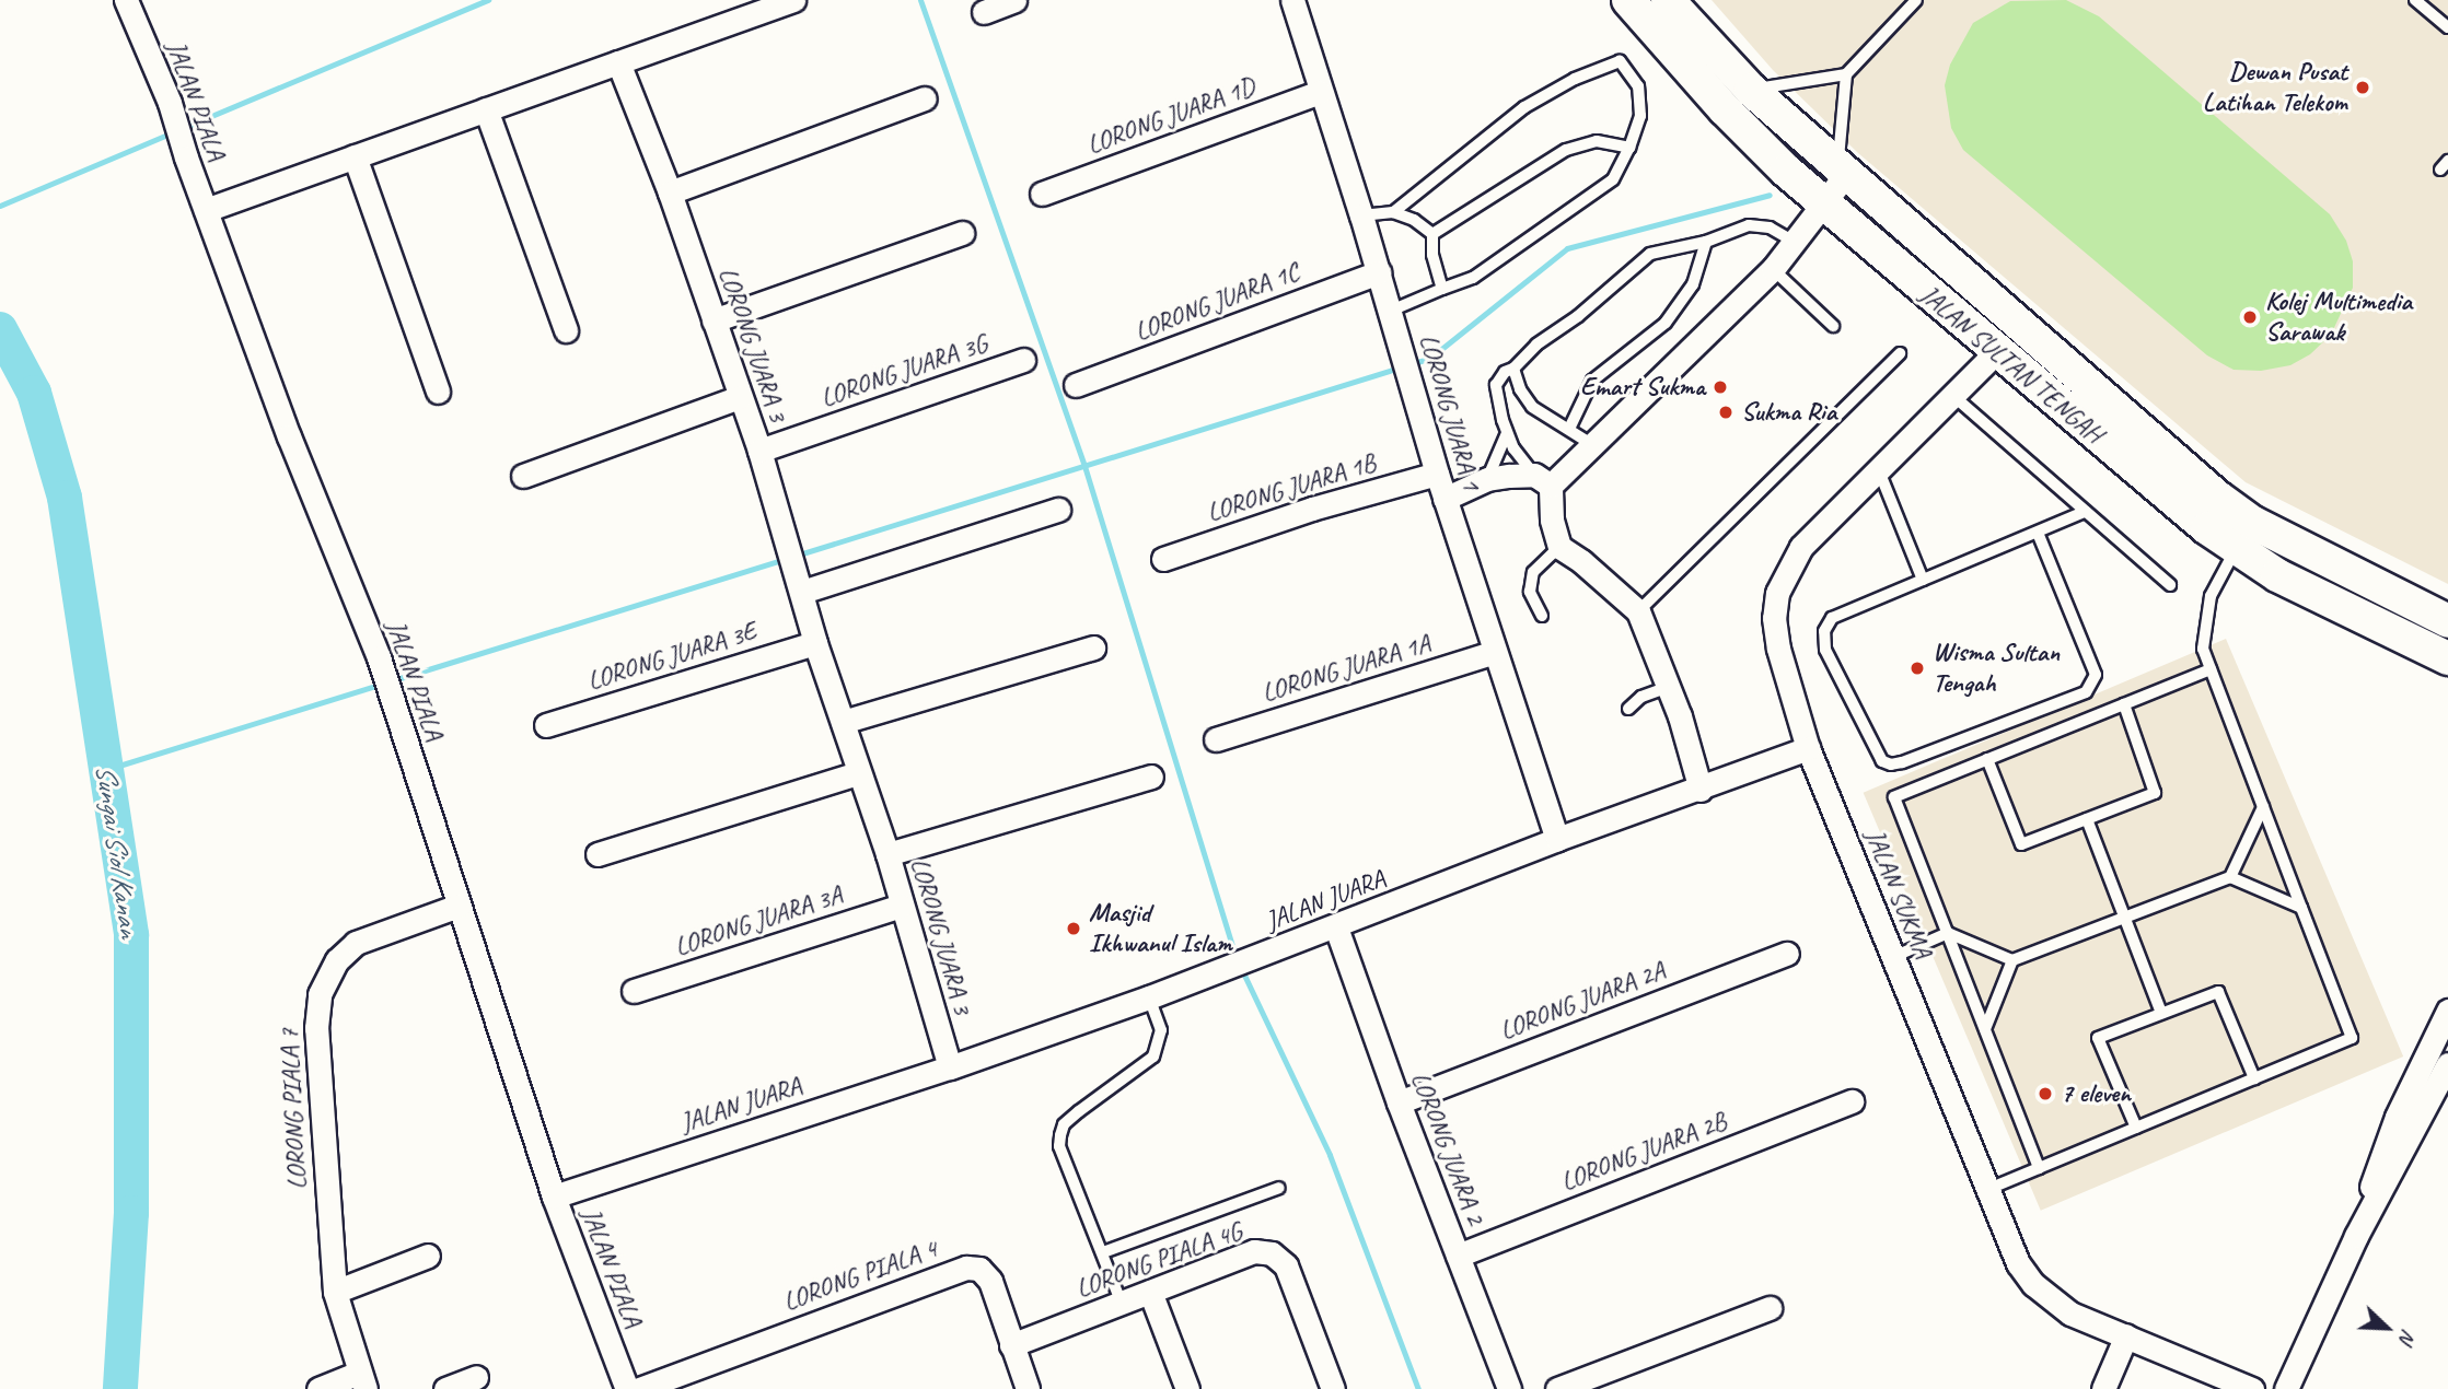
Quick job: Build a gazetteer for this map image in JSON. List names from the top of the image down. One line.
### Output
{"streets":{"main road":["JALAN SULTAN TENGAH"],"street":["JALAN PIALA","LORONG JUARA 1D","LORONG JUARA 1C","LORONG JUARA 3","LORONG JUARA 3G","LORONG JUARA 1","LORONG JUARA 1B","LORONG JUARA 3E","LORONG JUARA 1A","JALAN SUKMA","JALAN JUARA","LORONG JUARA 3A","LORONG JUARA 2A","LORONG PIALA 7","LORONG JUARA 2","LORONG JUARA 2B","LORONG PIALA 4G","LORONG PIALA 4"]},"crossings":[["JALAN PIALA","JALAN JUARA"],["JALAN PIALA","LORONG PIALA 7"],["LORONG JUARA 1D","LORONG JUARA 1"],["LORONG JUARA 1C","LORONG JUARA 1"],["LORONG JUARA 3","LORONG JUARA 3G"],["LORONG JUARA 3","LORONG JUARA 3E"],["LORONG JUARA 3","JALAN JUARA"],["LORONG JUARA 3","LORONG JUARA 3A"],["JALAN SULTAN TENGAH","JALAN SUKMA"],["LORONG JUARA 1","LORONG JUARA 1B"],["LORONG JUARA 1","LORONG JUARA 1A"],["LORONG JUARA 1","JALAN JUARA"],["JALAN SUKMA","JALAN JUARA"],["JALAN JUARA","LORONG JUARA 2"],["LORONG JUARA 2A","LORONG JUARA 2"],["LORONG JUARA 2","LORONG JUARA 2B"],["LORONG PIALA 4G","LORONG PIALA 4"]],"water":["Sungai Siol Kanan"],"places":["Dewan Pusat Latihan Telekom","Kolej Multimedia Sarawak","Emart Sukma","Sukma Ria","Wisma Sultan Tengah","Masjid Ikhwanul Islam","7 eleven"],"north":"bottom right"}
